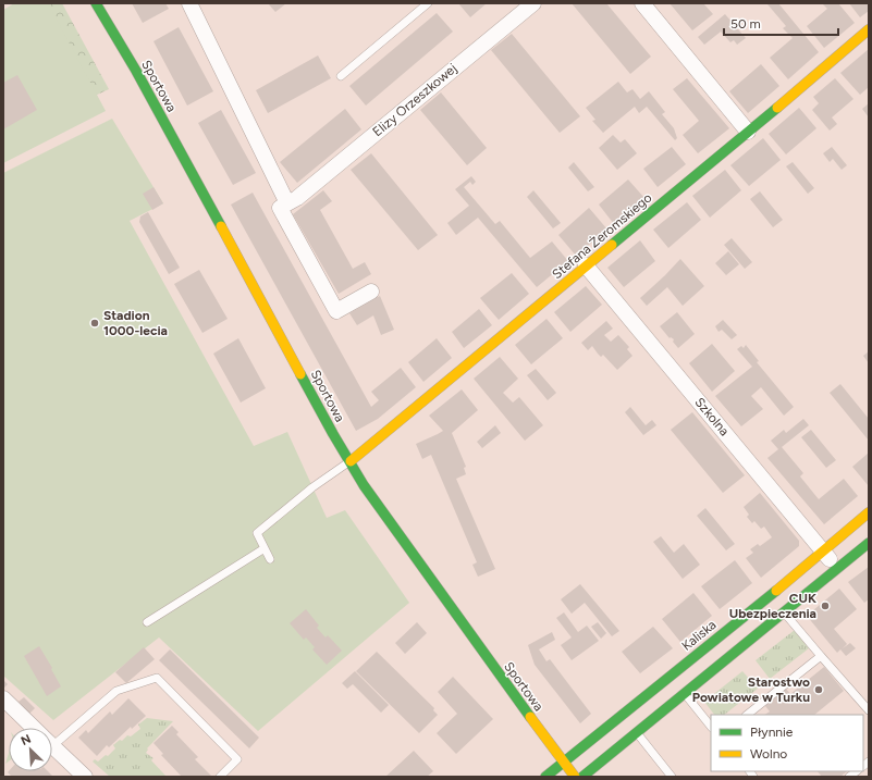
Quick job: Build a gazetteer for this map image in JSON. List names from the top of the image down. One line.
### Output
{"streets":{"street":["Sportowa","Elizy Orzeszkowej","Stefana Żeromskiego","Szkolna","Kaliska"]},"crossings":[["Sportowa","Stefana Żeromskiego"],["Sportowa","Kaliska"],["Stefana Żeromskiego","Szkolna"],["Szkolna","Kaliska"]],"places":["Stadion 1000-lecia","CUK Ubezpieczenia","Starostwo Powiatowe w Turku"],"legend":["Płynnie","Wolno"],"scale_bar":"50 m","north":"top left"}
